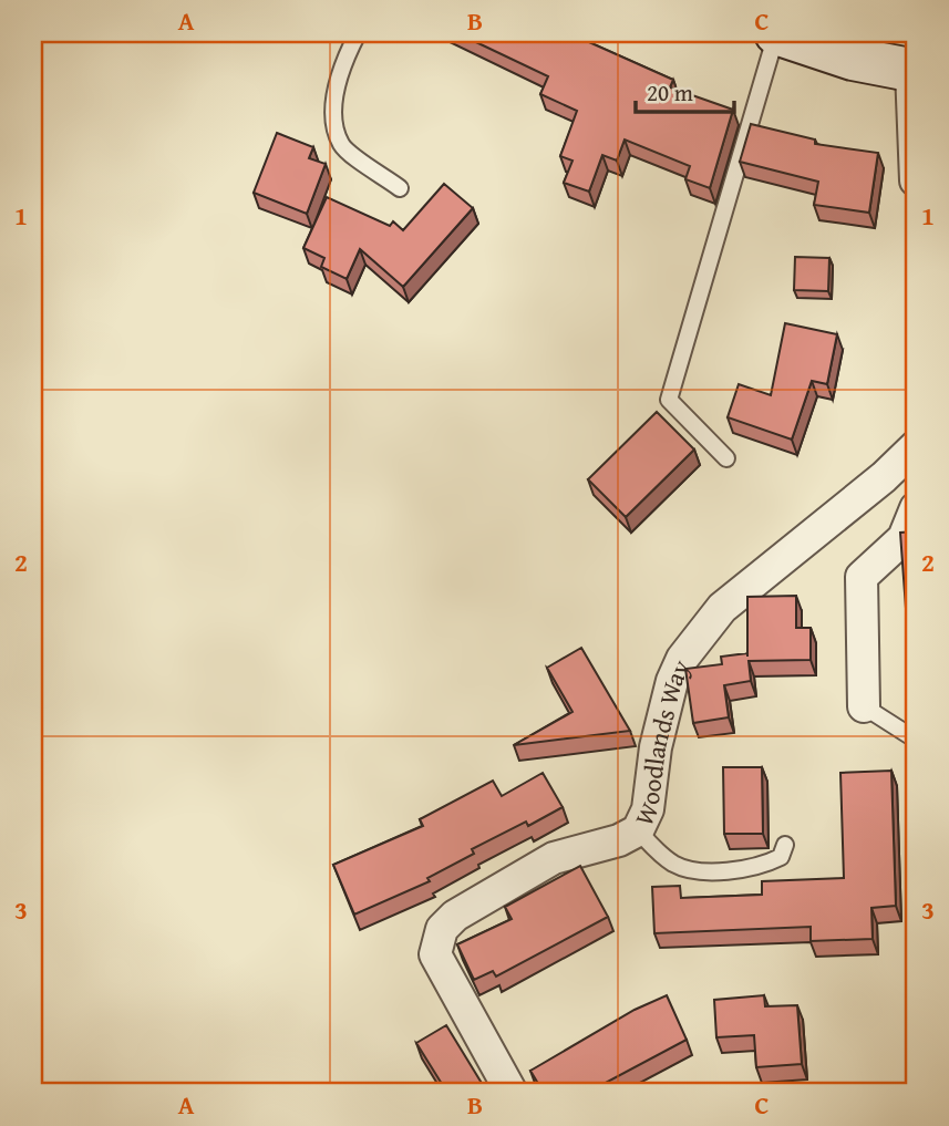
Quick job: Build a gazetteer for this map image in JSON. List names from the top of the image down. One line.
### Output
{"streets":{"street":["Woodlands Way"]},"scale_bar":"20 m","grid":{"columns":["A","B","C"],"rows":["1","2","3"]}}
